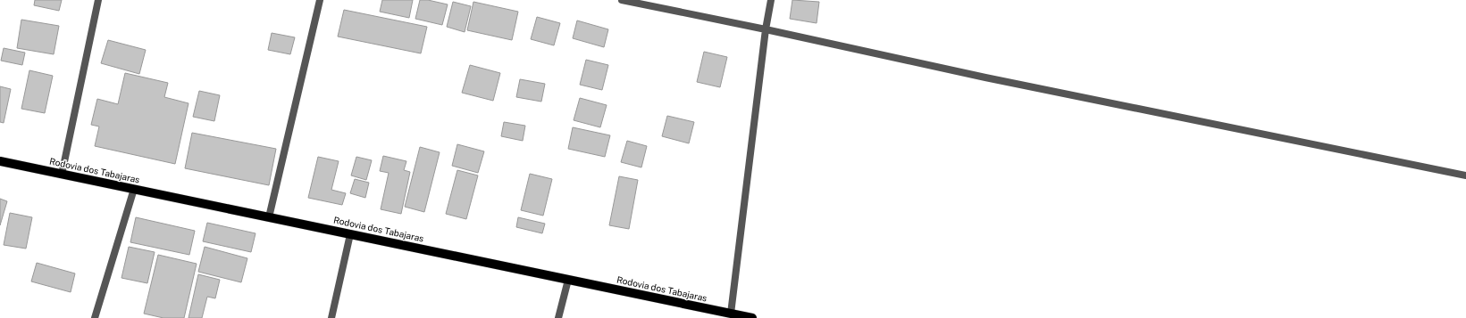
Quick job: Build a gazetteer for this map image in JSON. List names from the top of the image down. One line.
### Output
{"streets":{"main road":["Rodovia dos Tabajaras"]}}
